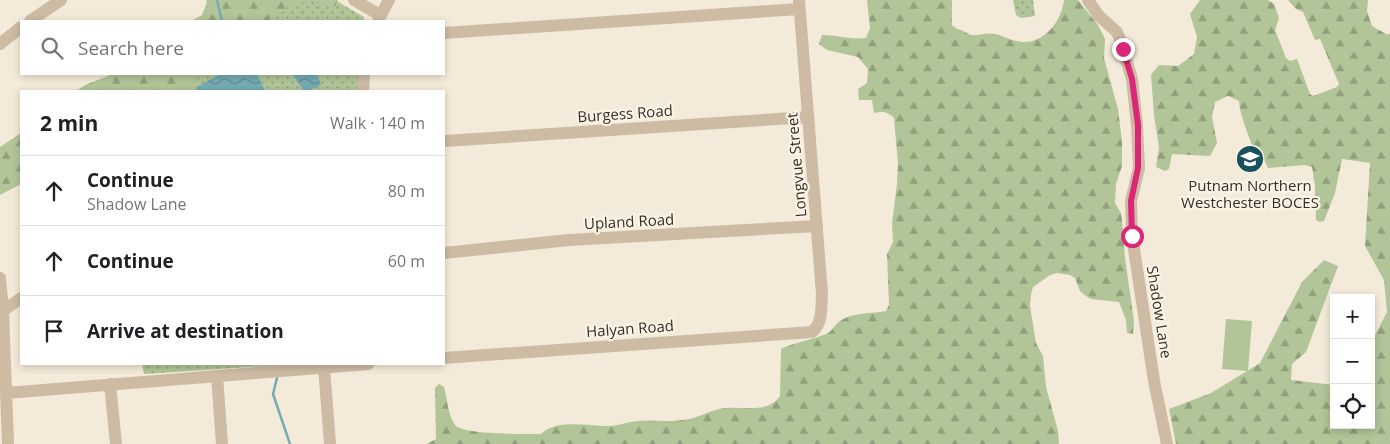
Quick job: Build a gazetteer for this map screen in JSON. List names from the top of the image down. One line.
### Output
{"streets":{"street":["Burgess Road","Longvue Street","Upland Road","Shadow Lane","Halyan Road"]},"crossings":[["Burgess Road","Longvue Street"],["Longvue Street","Upland Road"],["Longvue Street","Halyan Road"]],"places":{"school or university":["Putnam Northern Westchester BOCES"]},"page":{"search":"Search here","heading":["2 min","Walk · 140 m"],"list":[["Continue","Shadow Lane","80 m"],["Continue","60 m"],"Arrive at destination"],"map_buttons":["+","−"]}}
